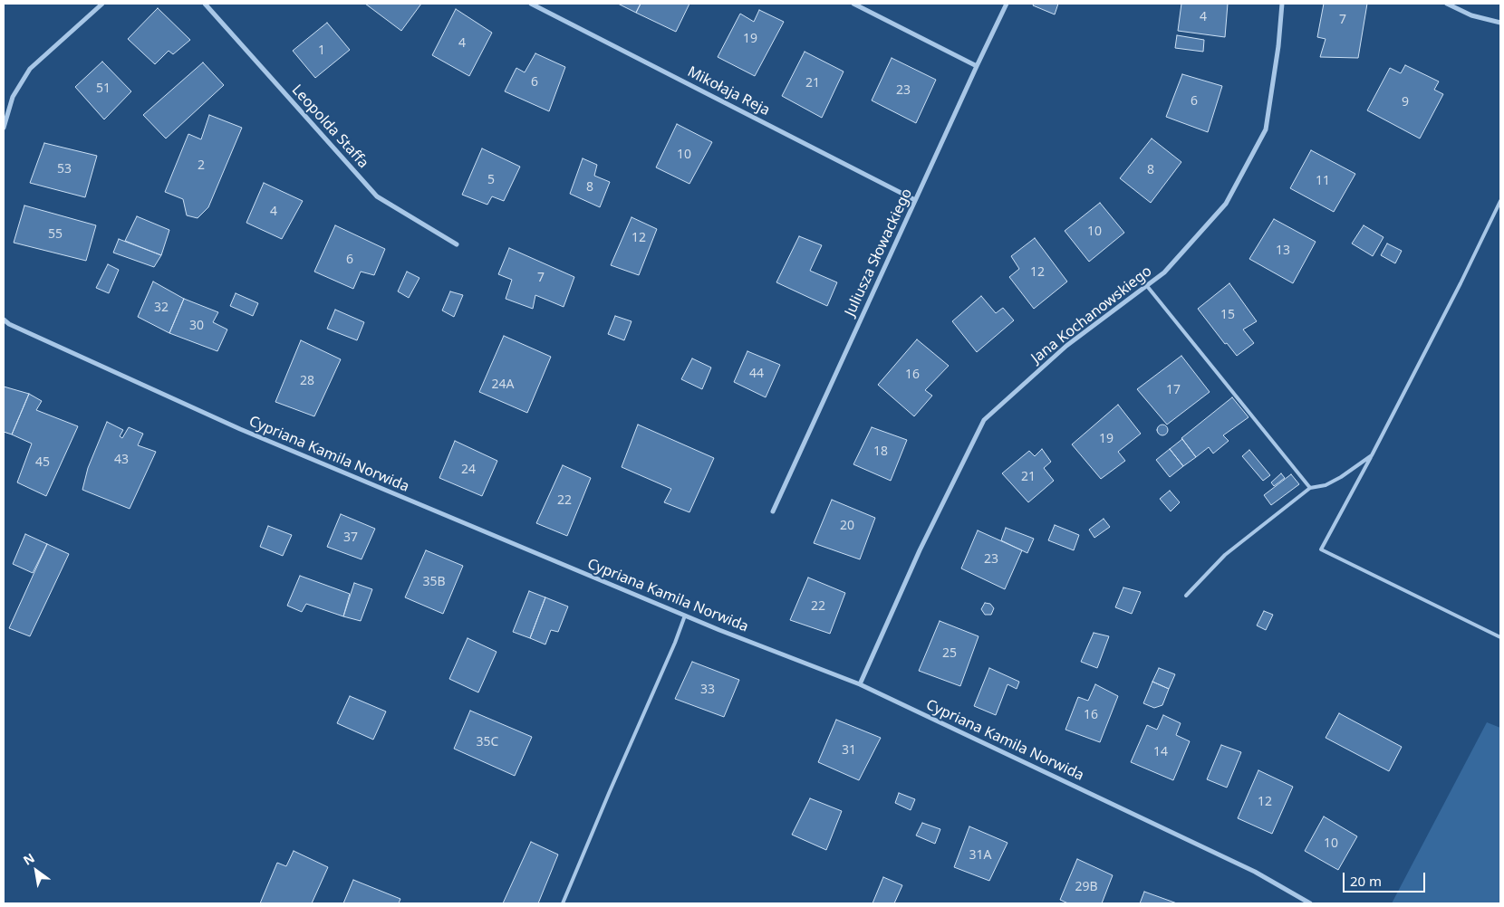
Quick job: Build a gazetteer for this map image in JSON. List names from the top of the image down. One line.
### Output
{"streets":{"street":["Mikołaja Reja","Leopolda Staffa","Juliusza Słowackiego","Jana Kochanowskiego","Cypriana Kamila Norwida"]},"crossings":[["Mikołaja Reja","Juliusza Słowackiego"],["Jana Kochanowskiego","Cypriana Kamila Norwida"]],"house_numbers":["4","7","19","4","1","6","21","51","23","6","9","10","2","53","8","5","11","8","4","10","55","12","13","6","12","7","32","15","30","44","16","28","24A","17","19","18","43","45","24","21","22","20","37","23","35B","22","25","33","16","35C","31","14","12","10","31A","29B"],"scale_bar":"20 m","north":"top left"}
